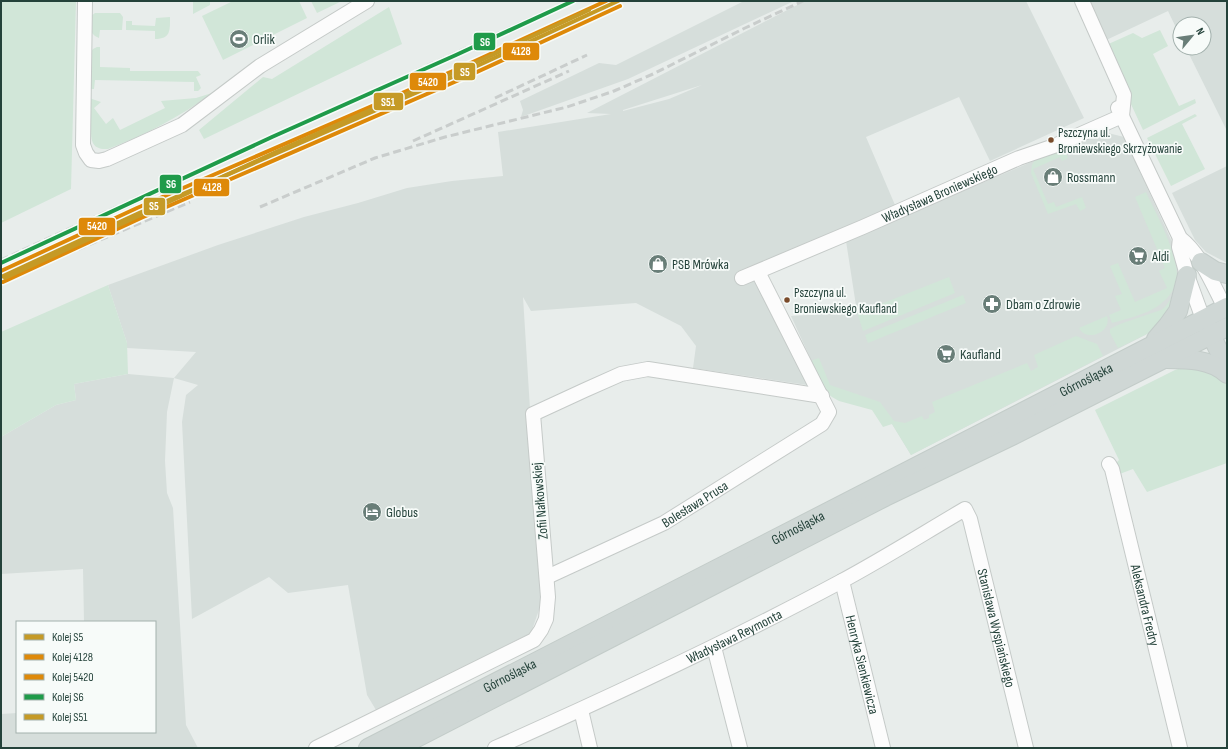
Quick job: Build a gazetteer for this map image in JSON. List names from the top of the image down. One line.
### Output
{"streets":{"main road":["Górnośląska"],"street":["Władysława Broniewskiego","Zofii Nałkowskiej","Bolesława Prusa","Aleksandra Fredry","Stanisława Wyspiańskiego","Władysława Reymonta","Henryka Sienkiewicza"]},"crossings":[["Zofii Nałkowskiej","Bolesława Prusa"],["Stanisława Wyspiańskiego","Władysława Reymonta"],["Władysława Reymonta","Henryka Sienkiewicza"]],"places":{"sports":["Orlik"],"other":["Pszczyna ul. Broniewskiego Skrzyżowanie","Pszczyna ul. Broniewskiego Kaufland"],"shop":["Rossmann","PSB Mrówka"],"supermarket":["Aldi","Kaufland"],"pharmacy":["Dbam o Zdrowie"],"hotel":["Globus"]},"lines":["rail line S5","rail line 5420","rail line S6","rail line 4128","rail line S51"],"legend":["Kolej S5","Kolej 4128","Kolej 5420","Kolej S6","Kolej S51"],"north":"top right"}
